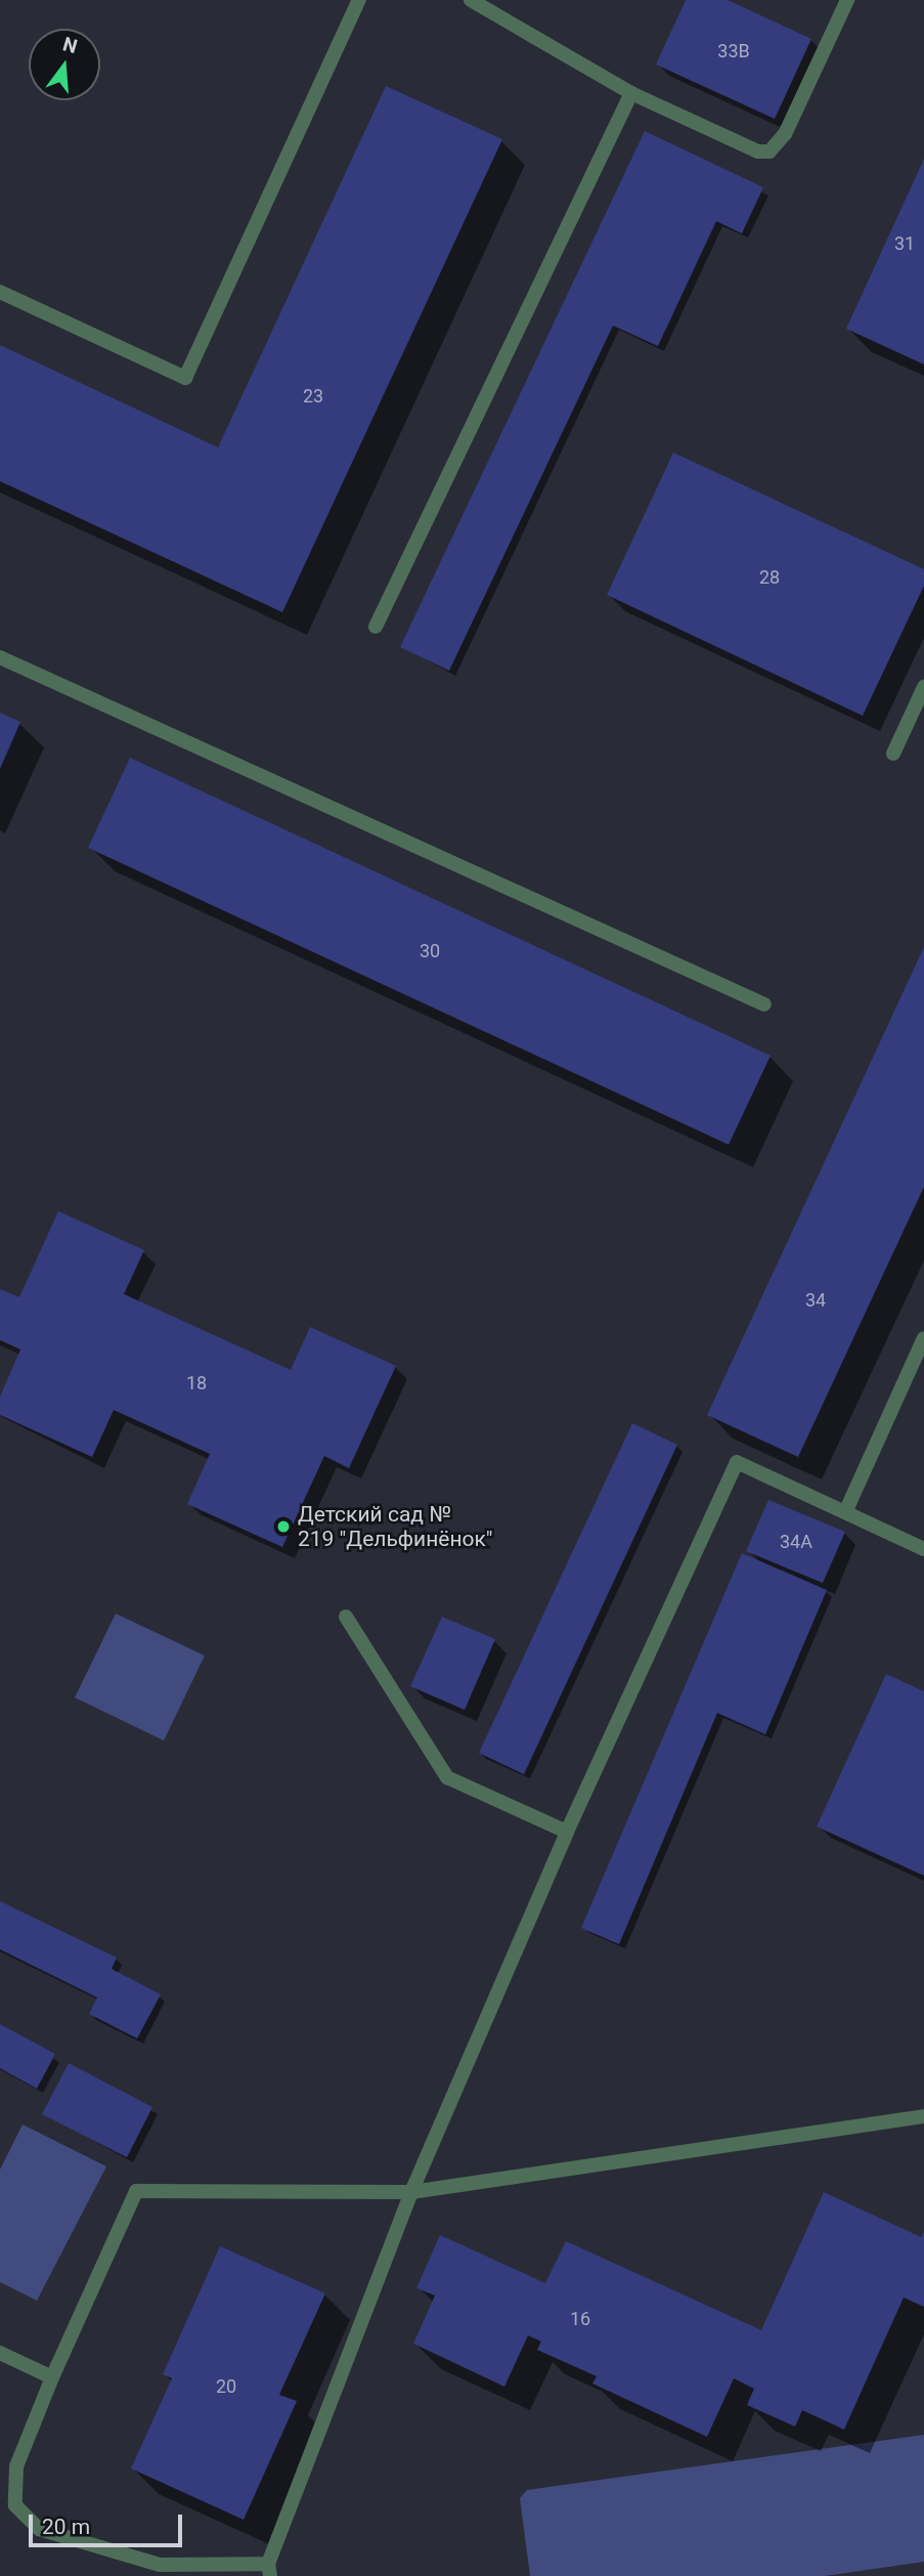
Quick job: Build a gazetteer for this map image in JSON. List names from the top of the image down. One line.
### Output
{"places":["Детский сад № 219 \"Дельфинёнок\""],"house_numbers":["33В","31","23","28","30","34","18","34А","16","20"],"scale_bar":"20 m","north":"top"}
